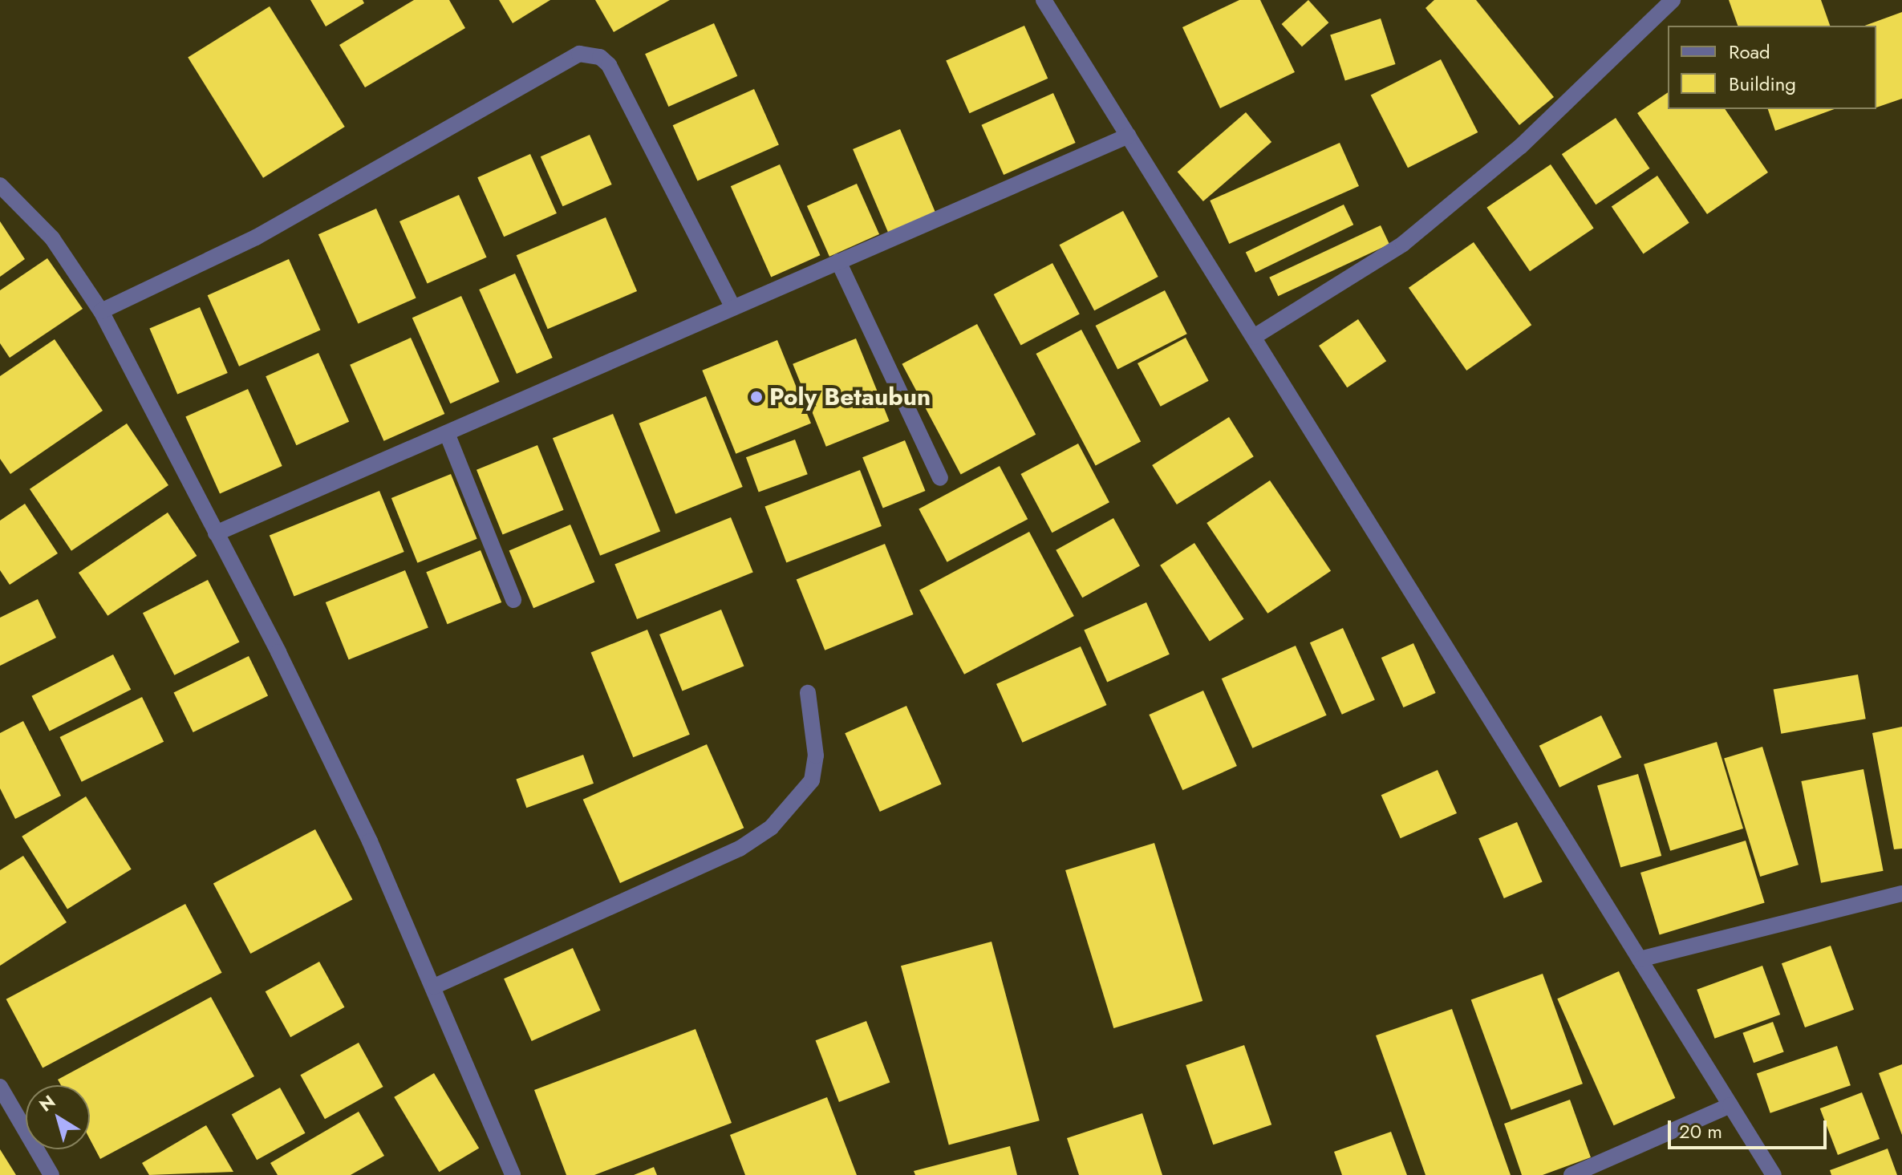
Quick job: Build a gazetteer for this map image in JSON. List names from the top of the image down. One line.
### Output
{"places":["Poly Betaubun"],"legend":["Road","Building"],"scale_bar":"20 m","north":"top left"}
